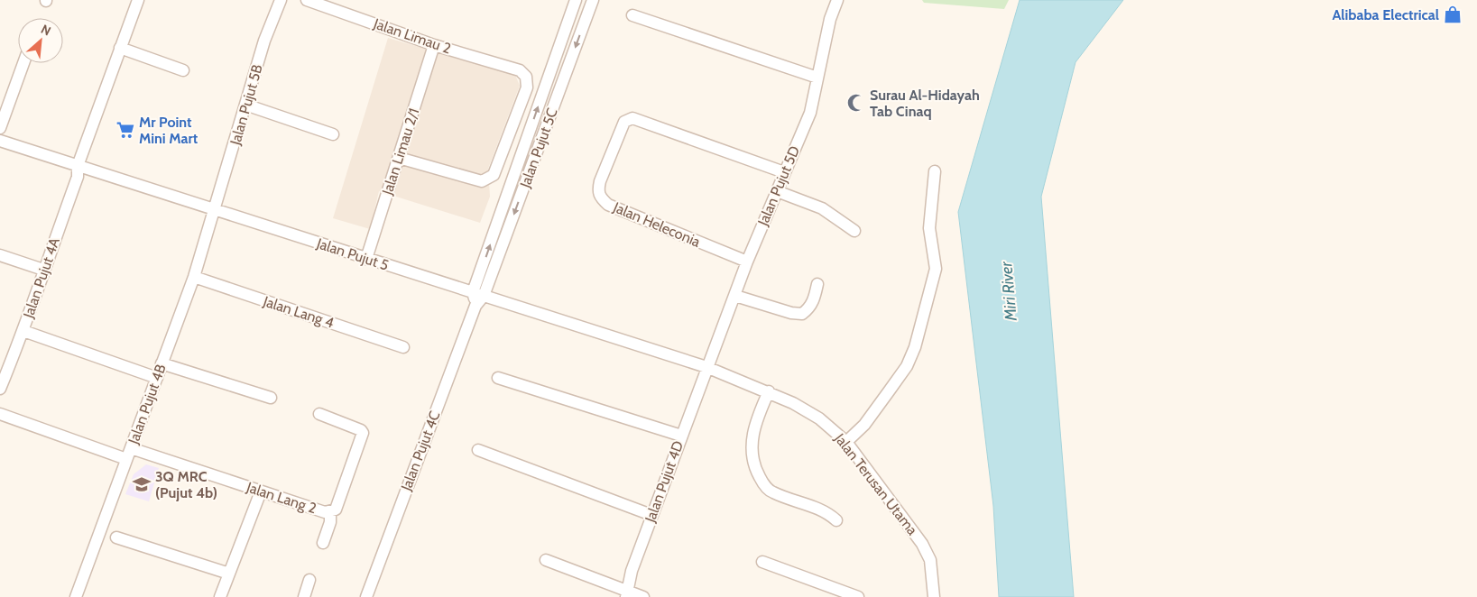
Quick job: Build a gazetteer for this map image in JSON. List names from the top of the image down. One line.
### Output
{"streets":{"street":["Jalan Limau 2","Jalan Pujut 5B","Jalan Pujut 5C","Jalan Limau 2/1","Jalan Pujut 5D","Jalan Heleconia","Jalan Pujut 5","Jalan Pujut 4A","Jalan Lang 4","Jalan Pujut 4B","Jalan Pujut 4C","Jalan Pujut 4D","Jalan Terusan Utama","Jalan Lang 2"]},"crossings":[["Jalan Limau 2","Jalan Limau 2/1"],["Jalan Pujut 5B","Jalan Pujut 5"],["Jalan Pujut 5B","Jalan Pujut 4B"],["Jalan Pujut 5C","Jalan Pujut 5"],["Jalan Pujut 5C","Jalan Pujut 4C"],["Jalan Limau 2/1","Jalan Pujut 5"],["Jalan Pujut 5D","Jalan Heleconia"],["Jalan Pujut 5D","Jalan Pujut 5"],["Jalan Pujut 5D","Jalan Pujut 4D"],["Jalan Pujut 5D","Jalan Terusan Utama"],["Jalan Pujut 5","Jalan Pujut 4A"],["Jalan Pujut 5","Jalan Pujut 4B"],["Jalan Pujut 5","Jalan Pujut 4C"],["Jalan Pujut 5","Jalan Pujut 4D"],["Jalan Pujut 5","Jalan Terusan Utama"],["Jalan Lang 4","Jalan Pujut 4B"],["Jalan Pujut 4B","Jalan Lang 2"],["Jalan Pujut 4D","Jalan Terusan Utama"]],"water":["Miri River"],"places":{"shop":["Alibaba Electrical"],"mosque":["Surau Al-Hidayah Tab Cinaq"],"supermarket":["Mr Point Mini Mart"],"school or university":["3Q MRC (Pujut 4b)"]},"north":"top right"}
